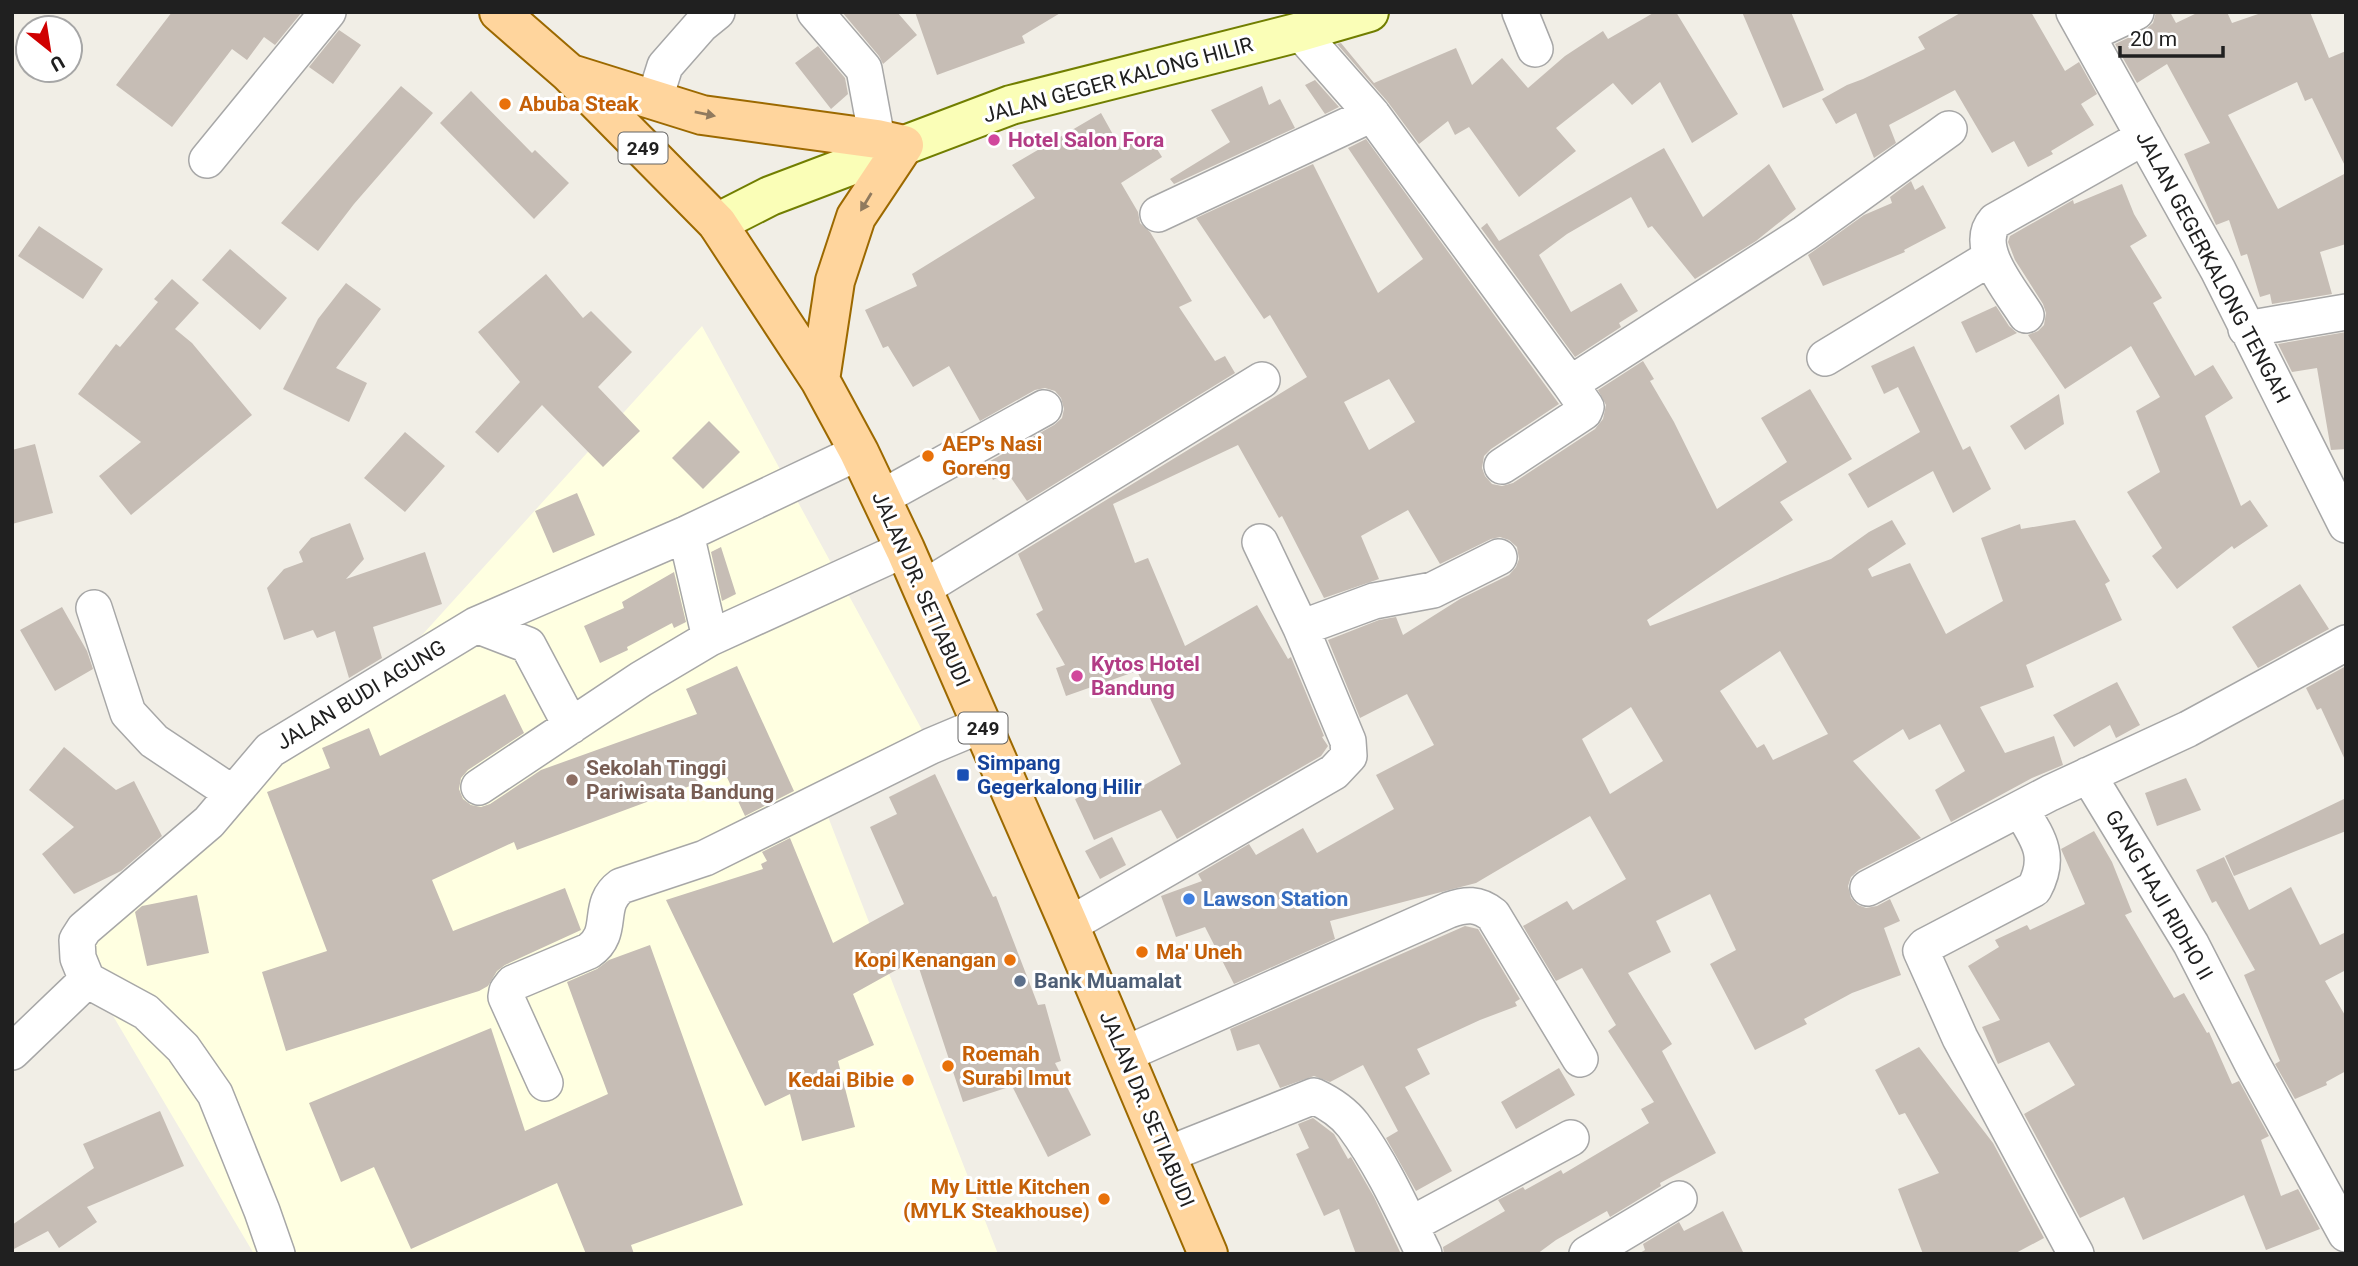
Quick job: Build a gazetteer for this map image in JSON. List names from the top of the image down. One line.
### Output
{"streets":{"main road":["JALAN GEGER KALONG HILIR","249","JALAN DR. SETIABUDI"],"street":["JALAN GEGERKALONG TENGAH","JALAN BUDI AGUNG","GANG HAJI RIDHO II"]},"crossings":[["JALAN GEGER KALONG HILIR","JALAN DR. SETIABUDI"],["JALAN DR. SETIABUDI","JALAN BUDI AGUNG"]],"places":{"other":["Abuba Steak","Hotel Salon Fora","AEP's Nasi Goreng","Kytos Hotel Bandung","Sekolah Tinggi Pariwisata Bandung","Lawson Station","Ma' Uneh","Kopi Kenangan","Bank Muamalat","Roemah Surabi Imut","Kedai Bibie","My Little Kitchen (MYLK Steakhouse)"],"transit":["Simpang Gegerkalong Hilir"]},"scale_bar":"20 m","north":"bottom right"}
